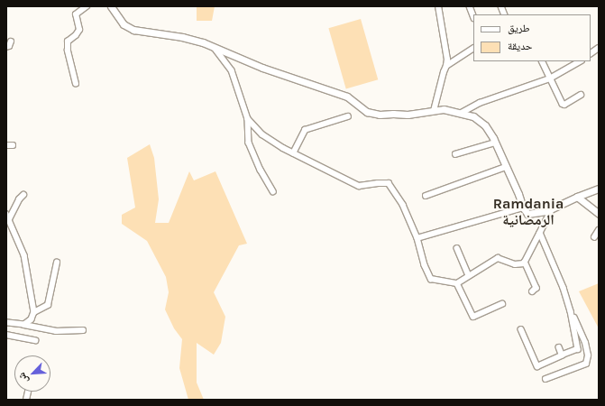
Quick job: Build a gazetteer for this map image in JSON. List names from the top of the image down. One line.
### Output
{"districts":["Ramdania الرمضانية"],"legend":["طريق","حديقة"],"north":"bottom left"}
